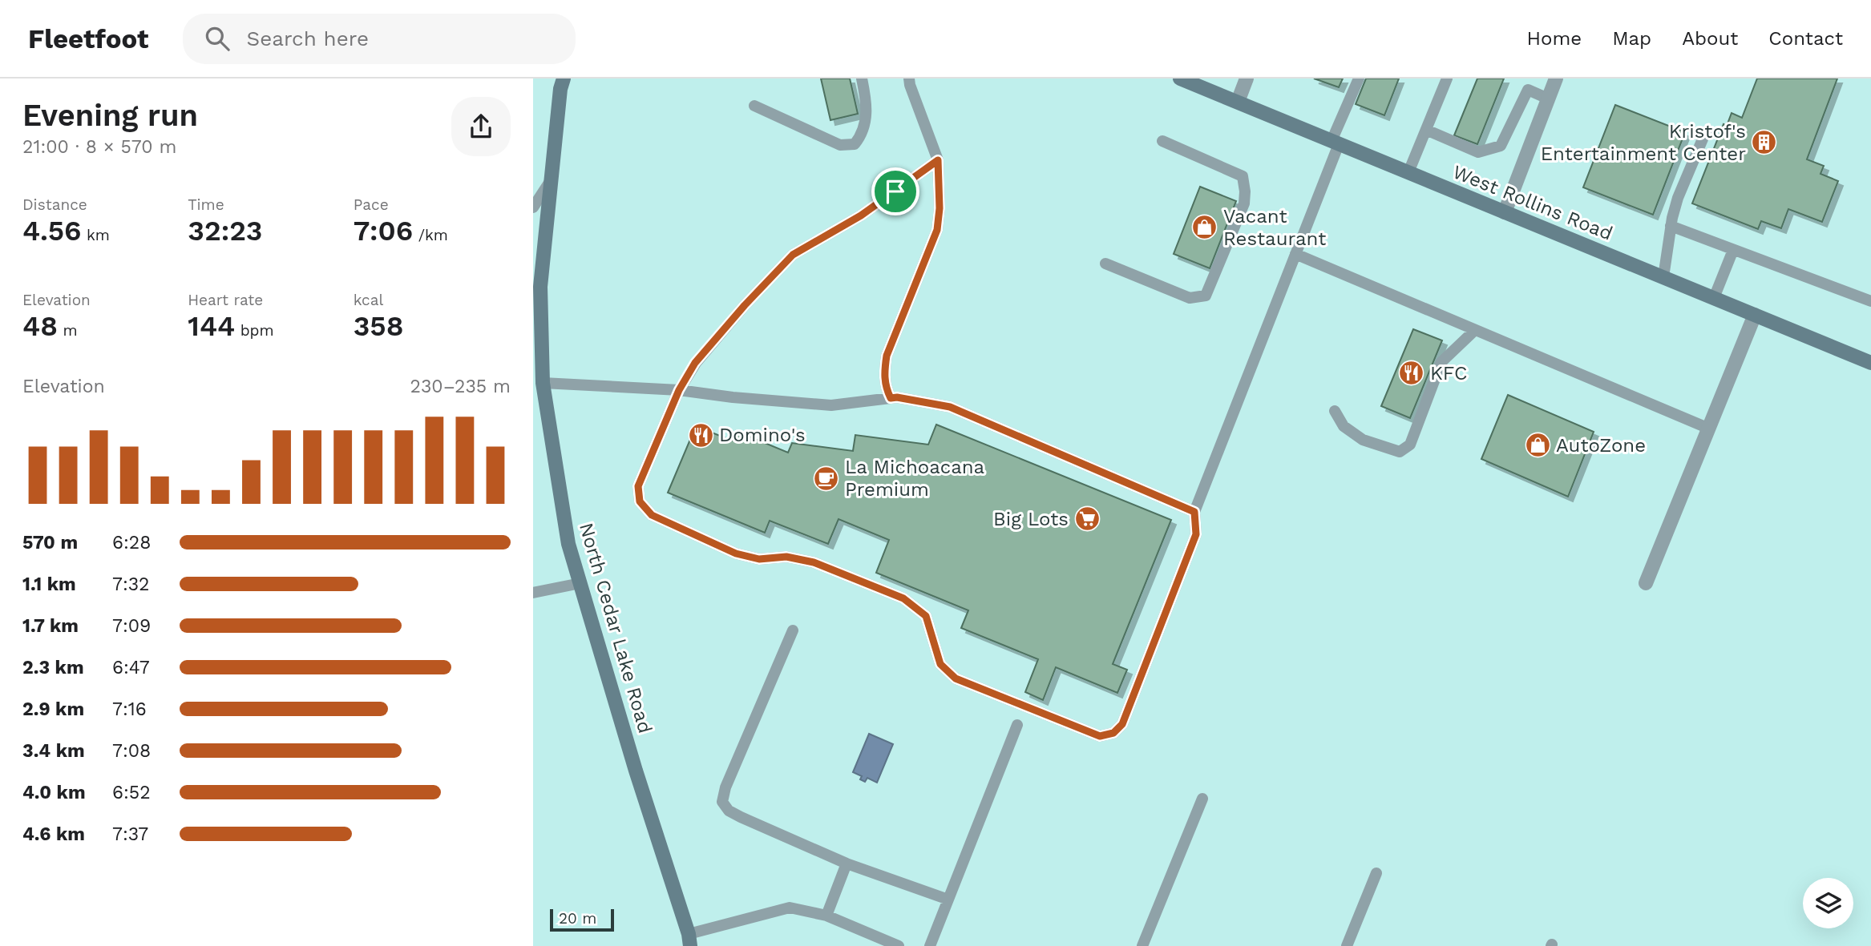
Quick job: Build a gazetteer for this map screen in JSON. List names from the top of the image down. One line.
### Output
{"streets":{"main road":["West Rollins Road","North Cedar Lake Road"]},"places":{"building":["Kristof's Entertainment Center"],"shop":["Vacant Restaurant","AutoZone"],"restaurant":["KFC","Domino's"],"cafe":["La Michoacana Premium"],"supermarket":["Big Lots"]},"scale_bar":"20 m","page":{"header":"Fleetfoot","search":"Search here","nav":["Home","Map","About","Contact"],"heading":["Evening run","21:00 · 8 × 570 m"],"stats":[["Distance","4.56 km"],["Time","32:23"],["Pace","7:06 /km"],["Elevation","48 m"],["Heart rate","144 bpm"],["kcal","358"]],"chart":["Elevation","230–235 m"],"list":[{"name":"570 m","note":"6:28"},{"name":"1.1 km","note":"7:32"},{"name":"1.7 km","note":"7:09"},{"name":"2.3 km","note":"6:47"},{"name":"2.9 km","note":"7:16"},{"name":"3.4 km","note":"7:08"},{"name":"4.0 km","note":"6:52"},{"name":"4.6 km","note":"7:37"}],"scale":"20 m"}}
